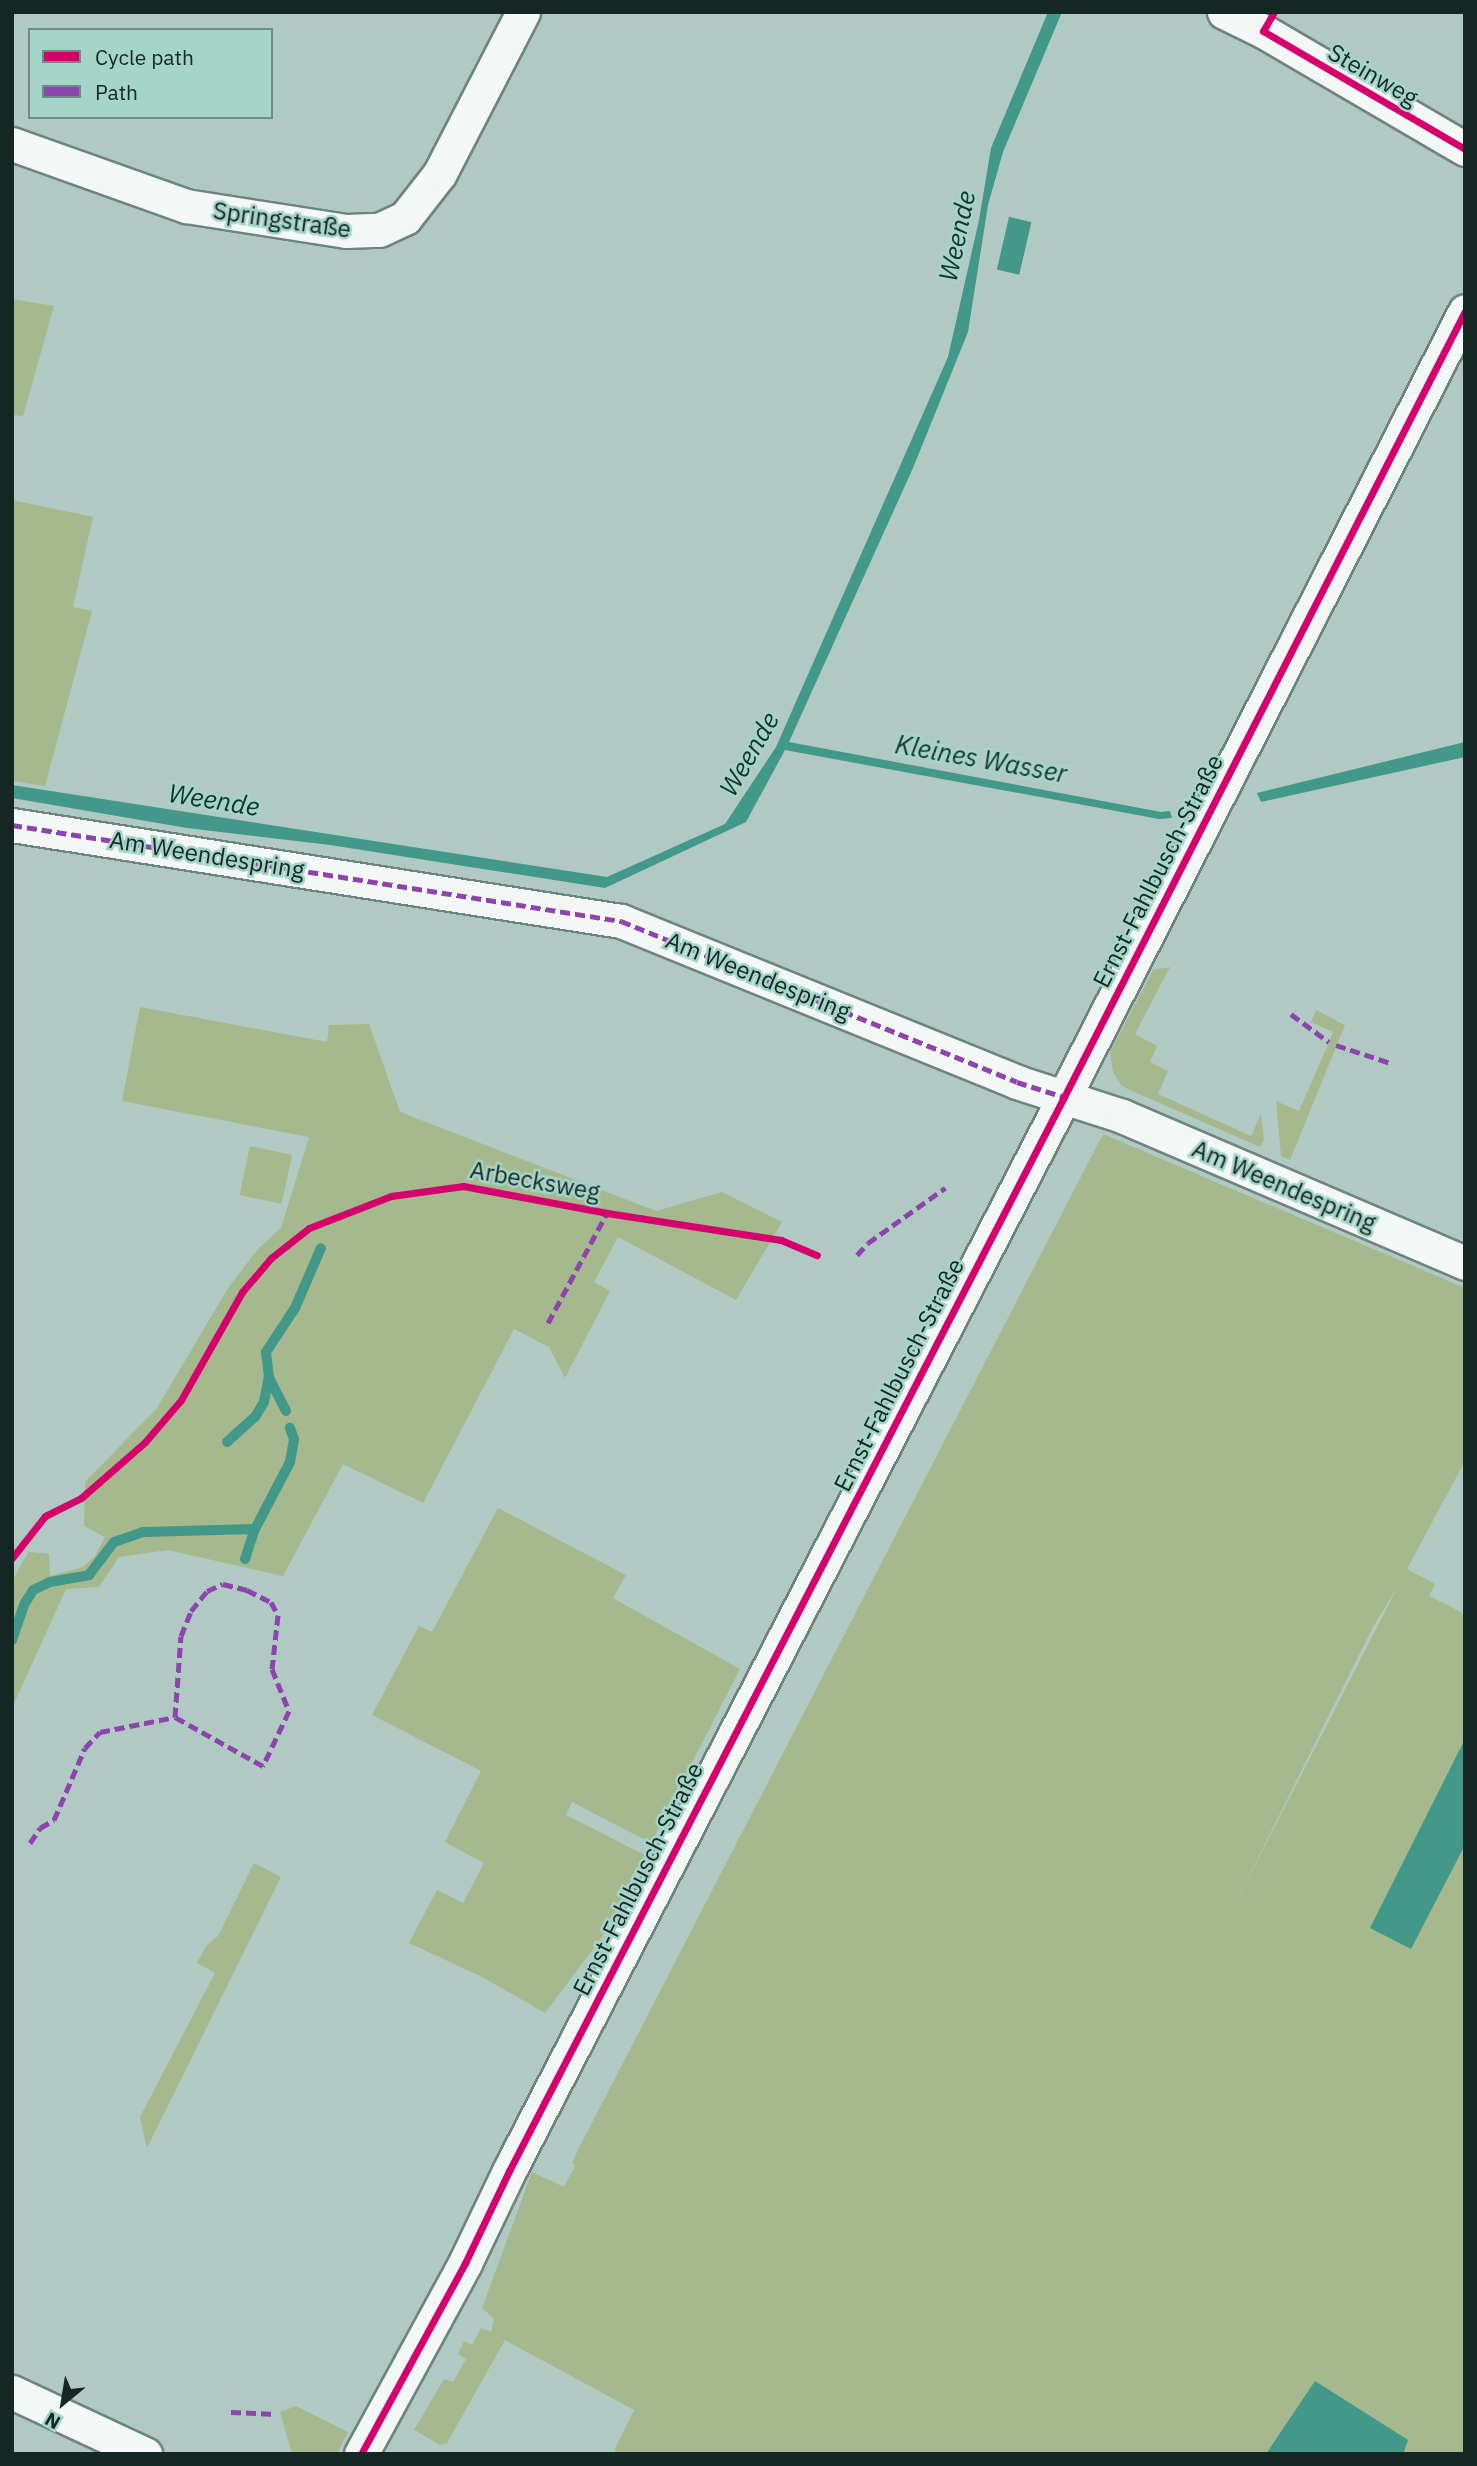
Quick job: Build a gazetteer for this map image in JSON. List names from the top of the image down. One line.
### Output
{"streets":{"street":["Steinweg","Springstraße","Am Weendespring","Ernst-Fahlbusch-Straße"],"cycle path":["Arbecksweg"]},"crossings":[["Am Weendespring","Ernst-Fahlbusch-Straße"]],"water":["Weende","Kleines Wasser"],"legend":["Cycle path","Path"],"north":"bottom left"}
